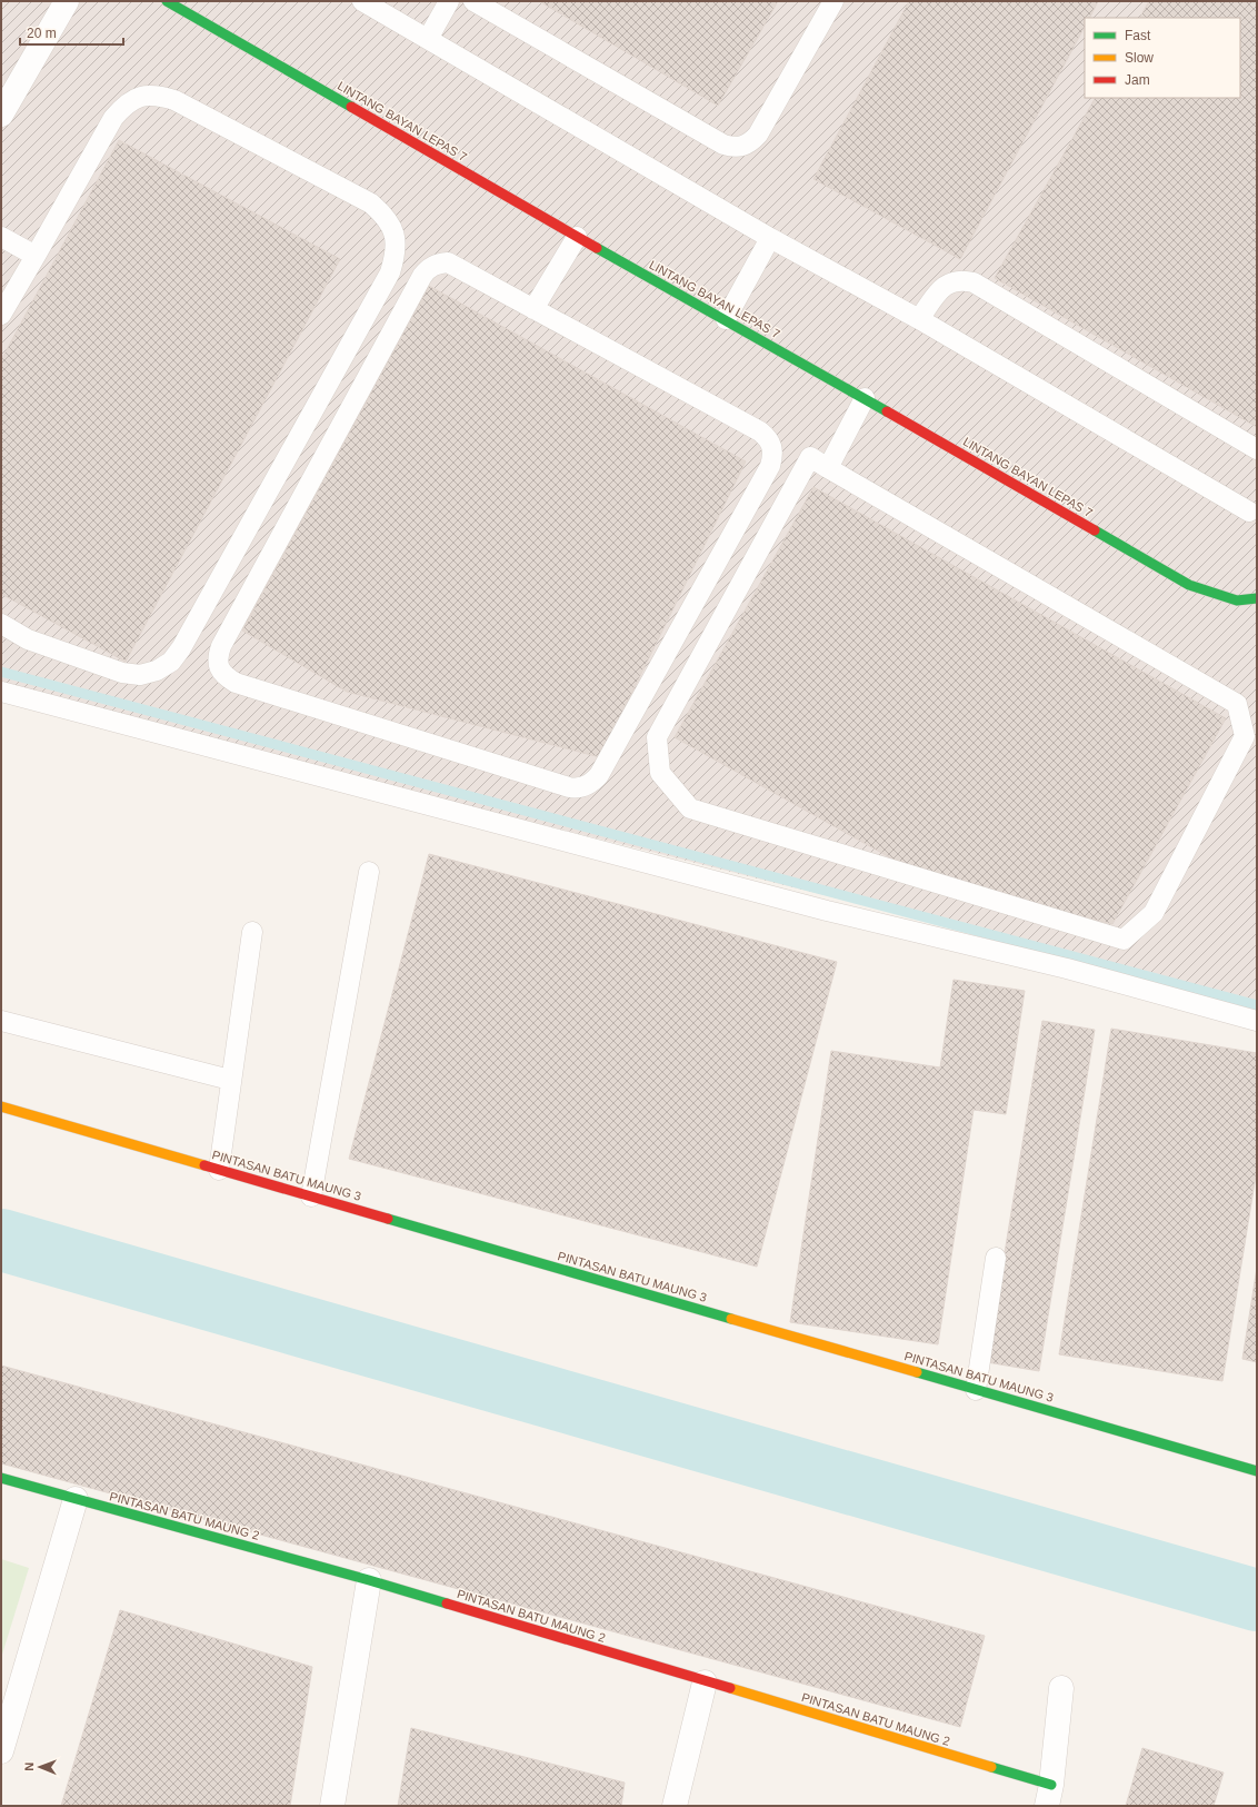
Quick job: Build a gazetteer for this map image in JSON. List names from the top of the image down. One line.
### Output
{"streets":{"street":["LINTANG BAYAN LEPAS 7","PINTASAN BATU MAUNG 3","PINTASAN BATU MAUNG 2"]},"legend":["Fast","Slow","Jam"],"scale_bar":"20 m","north":"left"}
